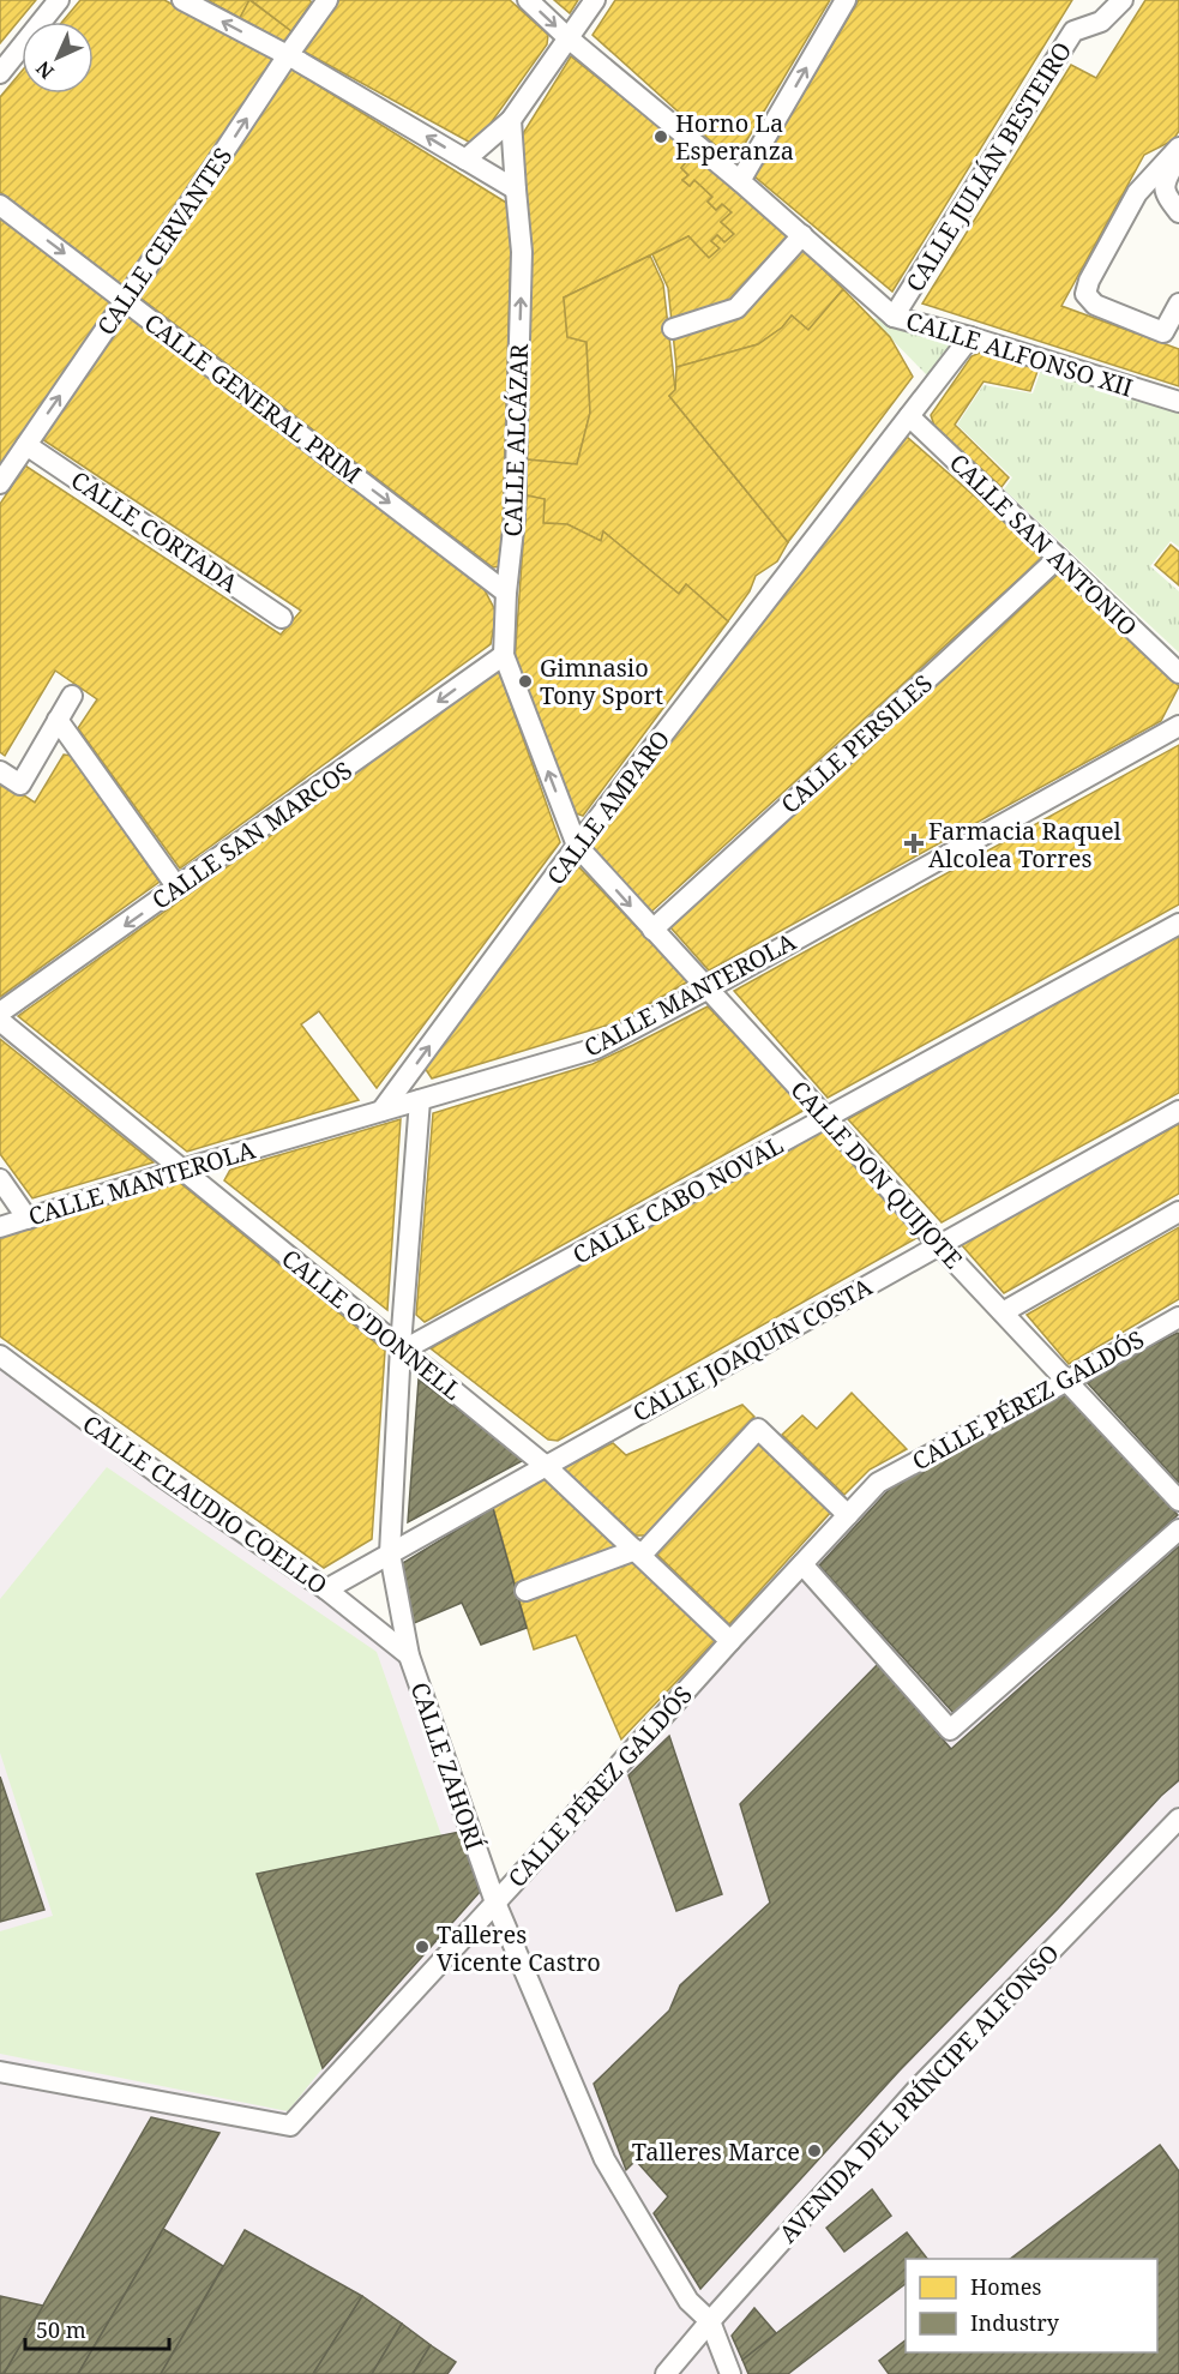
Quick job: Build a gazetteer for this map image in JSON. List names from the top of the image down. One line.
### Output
{"streets":{"street":["CALLE JULIÁN BESTEIRO","CALLE CERVANTES","CALLE ALFONSO XII","CALLE GENERAL PRIM","CALLE ALCÁZAR","CALLE CORTADA","CALLE SAN ANTONIO","CALLE PERSILES","CALLE AMPARO","CALLE SAN MARCOS","CALLE MANTEROLA","CALLE DON QUIJOTE","CALLE CABO NOVAL","CALLE O'DONNELL","CALLE JOAQUÍN COSTA","CALLE PÉREZ GALDÓS","CALLE CLAUDIO COELLO","CALLE ZAHORÍ","AVENIDA DEL PRÍNCIPE ALFONSO"]},"crossings":[["CALLE JULIÁN BESTEIRO","CALLE ALFONSO XII"],["CALLE CERVANTES","CALLE GENERAL PRIM"],["CALLE CERVANTES","CALLE CORTADA"],["CALLE ALFONSO XII","CALLE AMPARO"],["CALLE GENERAL PRIM","CALLE ALCÁZAR"],["CALLE ALCÁZAR","CALLE AMPARO"],["CALLE ALCÁZAR","CALLE SAN MARCOS"],["CALLE ALCÁZAR","CALLE DON QUIJOTE"],["CALLE SAN ANTONIO","CALLE PERSILES"],["CALLE SAN ANTONIO","CALLE AMPARO"],["CALLE PERSILES","CALLE DON QUIJOTE"],["CALLE AMPARO","CALLE MANTEROLA"],["CALLE AMPARO","CALLE DON QUIJOTE"],["CALLE MANTEROLA","CALLE DON QUIJOTE"],["CALLE MANTEROLA","CALLE O'DONNELL"],["CALLE MANTEROLA","CALLE ZAHORÍ"],["CALLE DON QUIJOTE","CALLE CABO NOVAL"],["CALLE DON QUIJOTE","CALLE JOAQUÍN COSTA"],["CALLE DON QUIJOTE","CALLE PÉREZ GALDÓS"],["CALLE CABO NOVAL","CALLE O'DONNELL"],["CALLE CABO NOVAL","CALLE ZAHORÍ"],["CALLE O'DONNELL","CALLE JOAQUÍN COSTA"],["CALLE O'DONNELL","CALLE PÉREZ GALDÓS"],["CALLE O'DONNELL","CALLE ZAHORÍ"],["CALLE JOAQUÍN COSTA","CALLE CLAUDIO COELLO"],["CALLE JOAQUÍN COSTA","CALLE ZAHORÍ"],["CALLE PÉREZ GALDÓS","CALLE ZAHORÍ"],["CALLE CLAUDIO COELLO","CALLE ZAHORÍ"],["CALLE ZAHORÍ","AVENIDA DEL PRÍNCIPE ALFONSO"]],"one_way":["CALLE CERVANTES","CALLE GENERAL PRIM","CALLE ALCÁZAR","CALLE SAN MARCOS"],"places":{"other":["Horno La Esperanza","Gimnasio Tony Sport","Talleres Vicente Castro","Talleres Marce"],"health":["Farmacia Raquel Alcolea Torres"]},"legend":["Homes","Industry"],"scale_bar":"50 m","north":"bottom left"}
